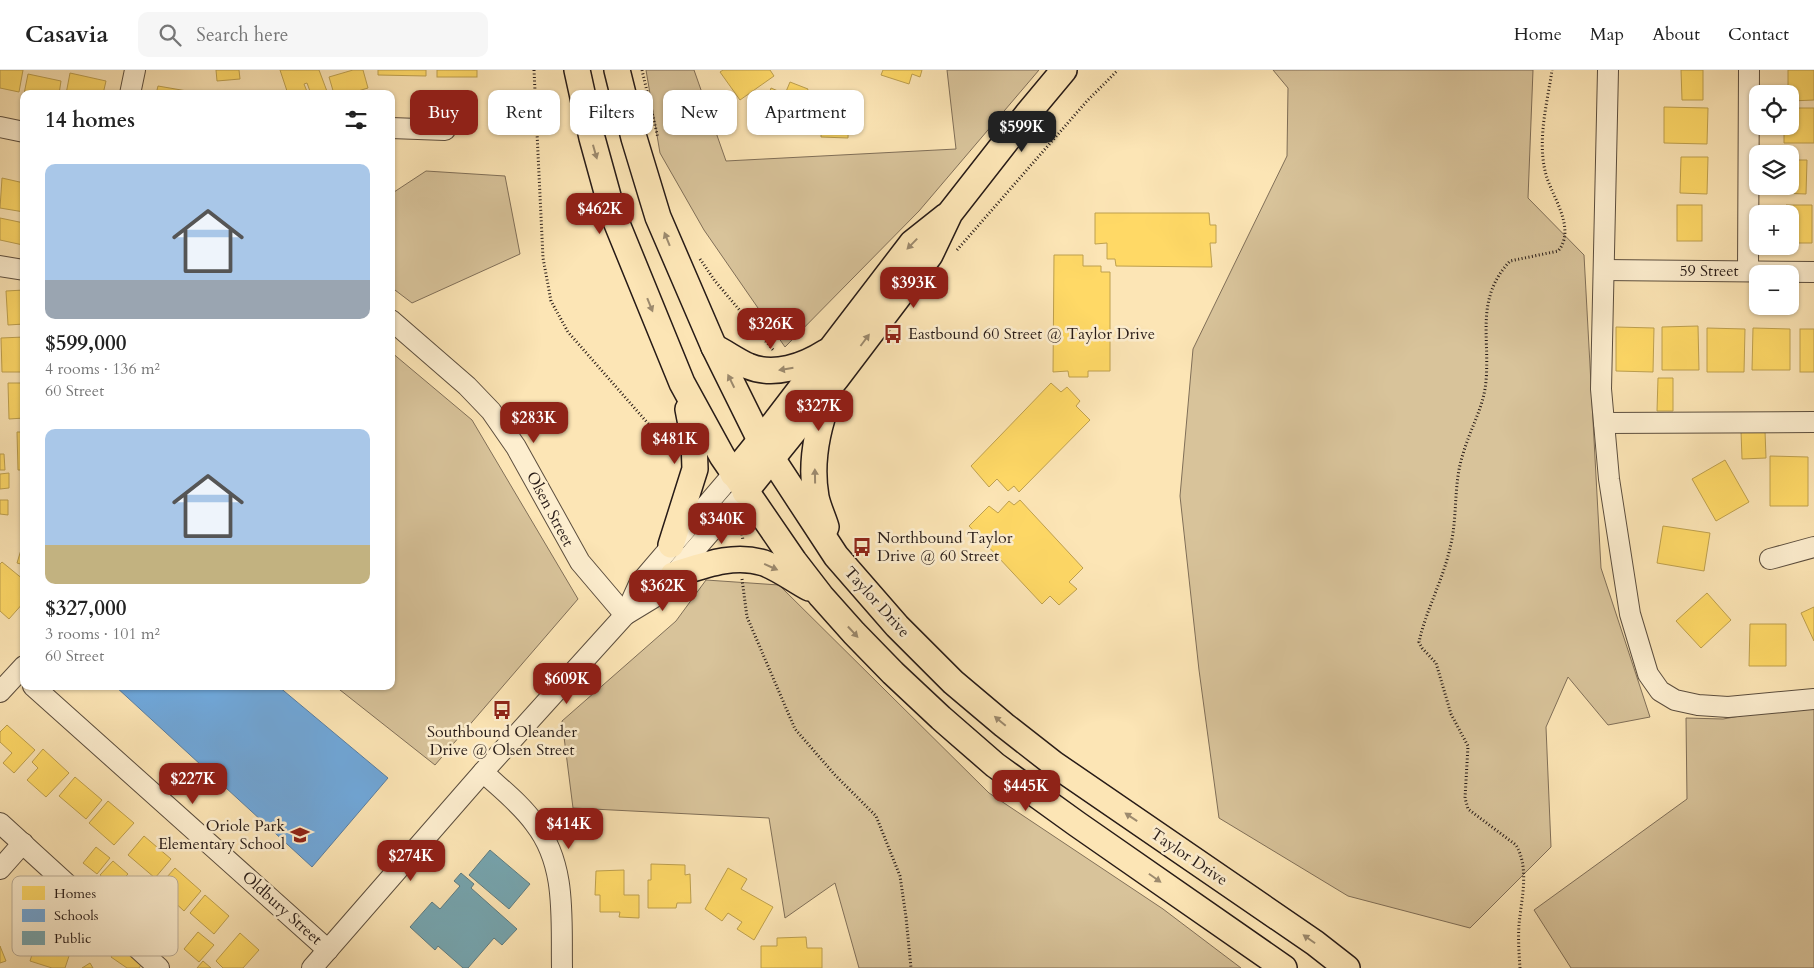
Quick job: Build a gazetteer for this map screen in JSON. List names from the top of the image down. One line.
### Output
{"streets":{"main road":["Taylor Drive"],"street":["59 Street","Olsen Street","Oldbury Street"]},"places":{"bus stop":["Eastbound 60 Street @ Taylor Drive","Northbound Taylor Drive @ 60 Street","Southbound Oleander Drive @ Olsen Street"],"school or university":["Oriole Park Elementary School"]},"legend":["Homes","Schools","Public"],"page":{"header":"Casavia","search":"Search here","nav":["Home","Map","About","Contact"],"map_buttons":["+","−"],"chip":["Buy","Rent","Filters","New","Apartment"],"heading":"14 homes","price":["$599K","$462K","$393K","$326K","$327K","$283K","$481K","$340K","$362K","$609K","$227K","$445K","$414K","$274K"],"list":[{"name":"$599,000","note":"4 rooms · 136 m² · 60 Street"},{"name":"$327,000","note":"3 rooms · 101 m² · 60 Street"}]}}
